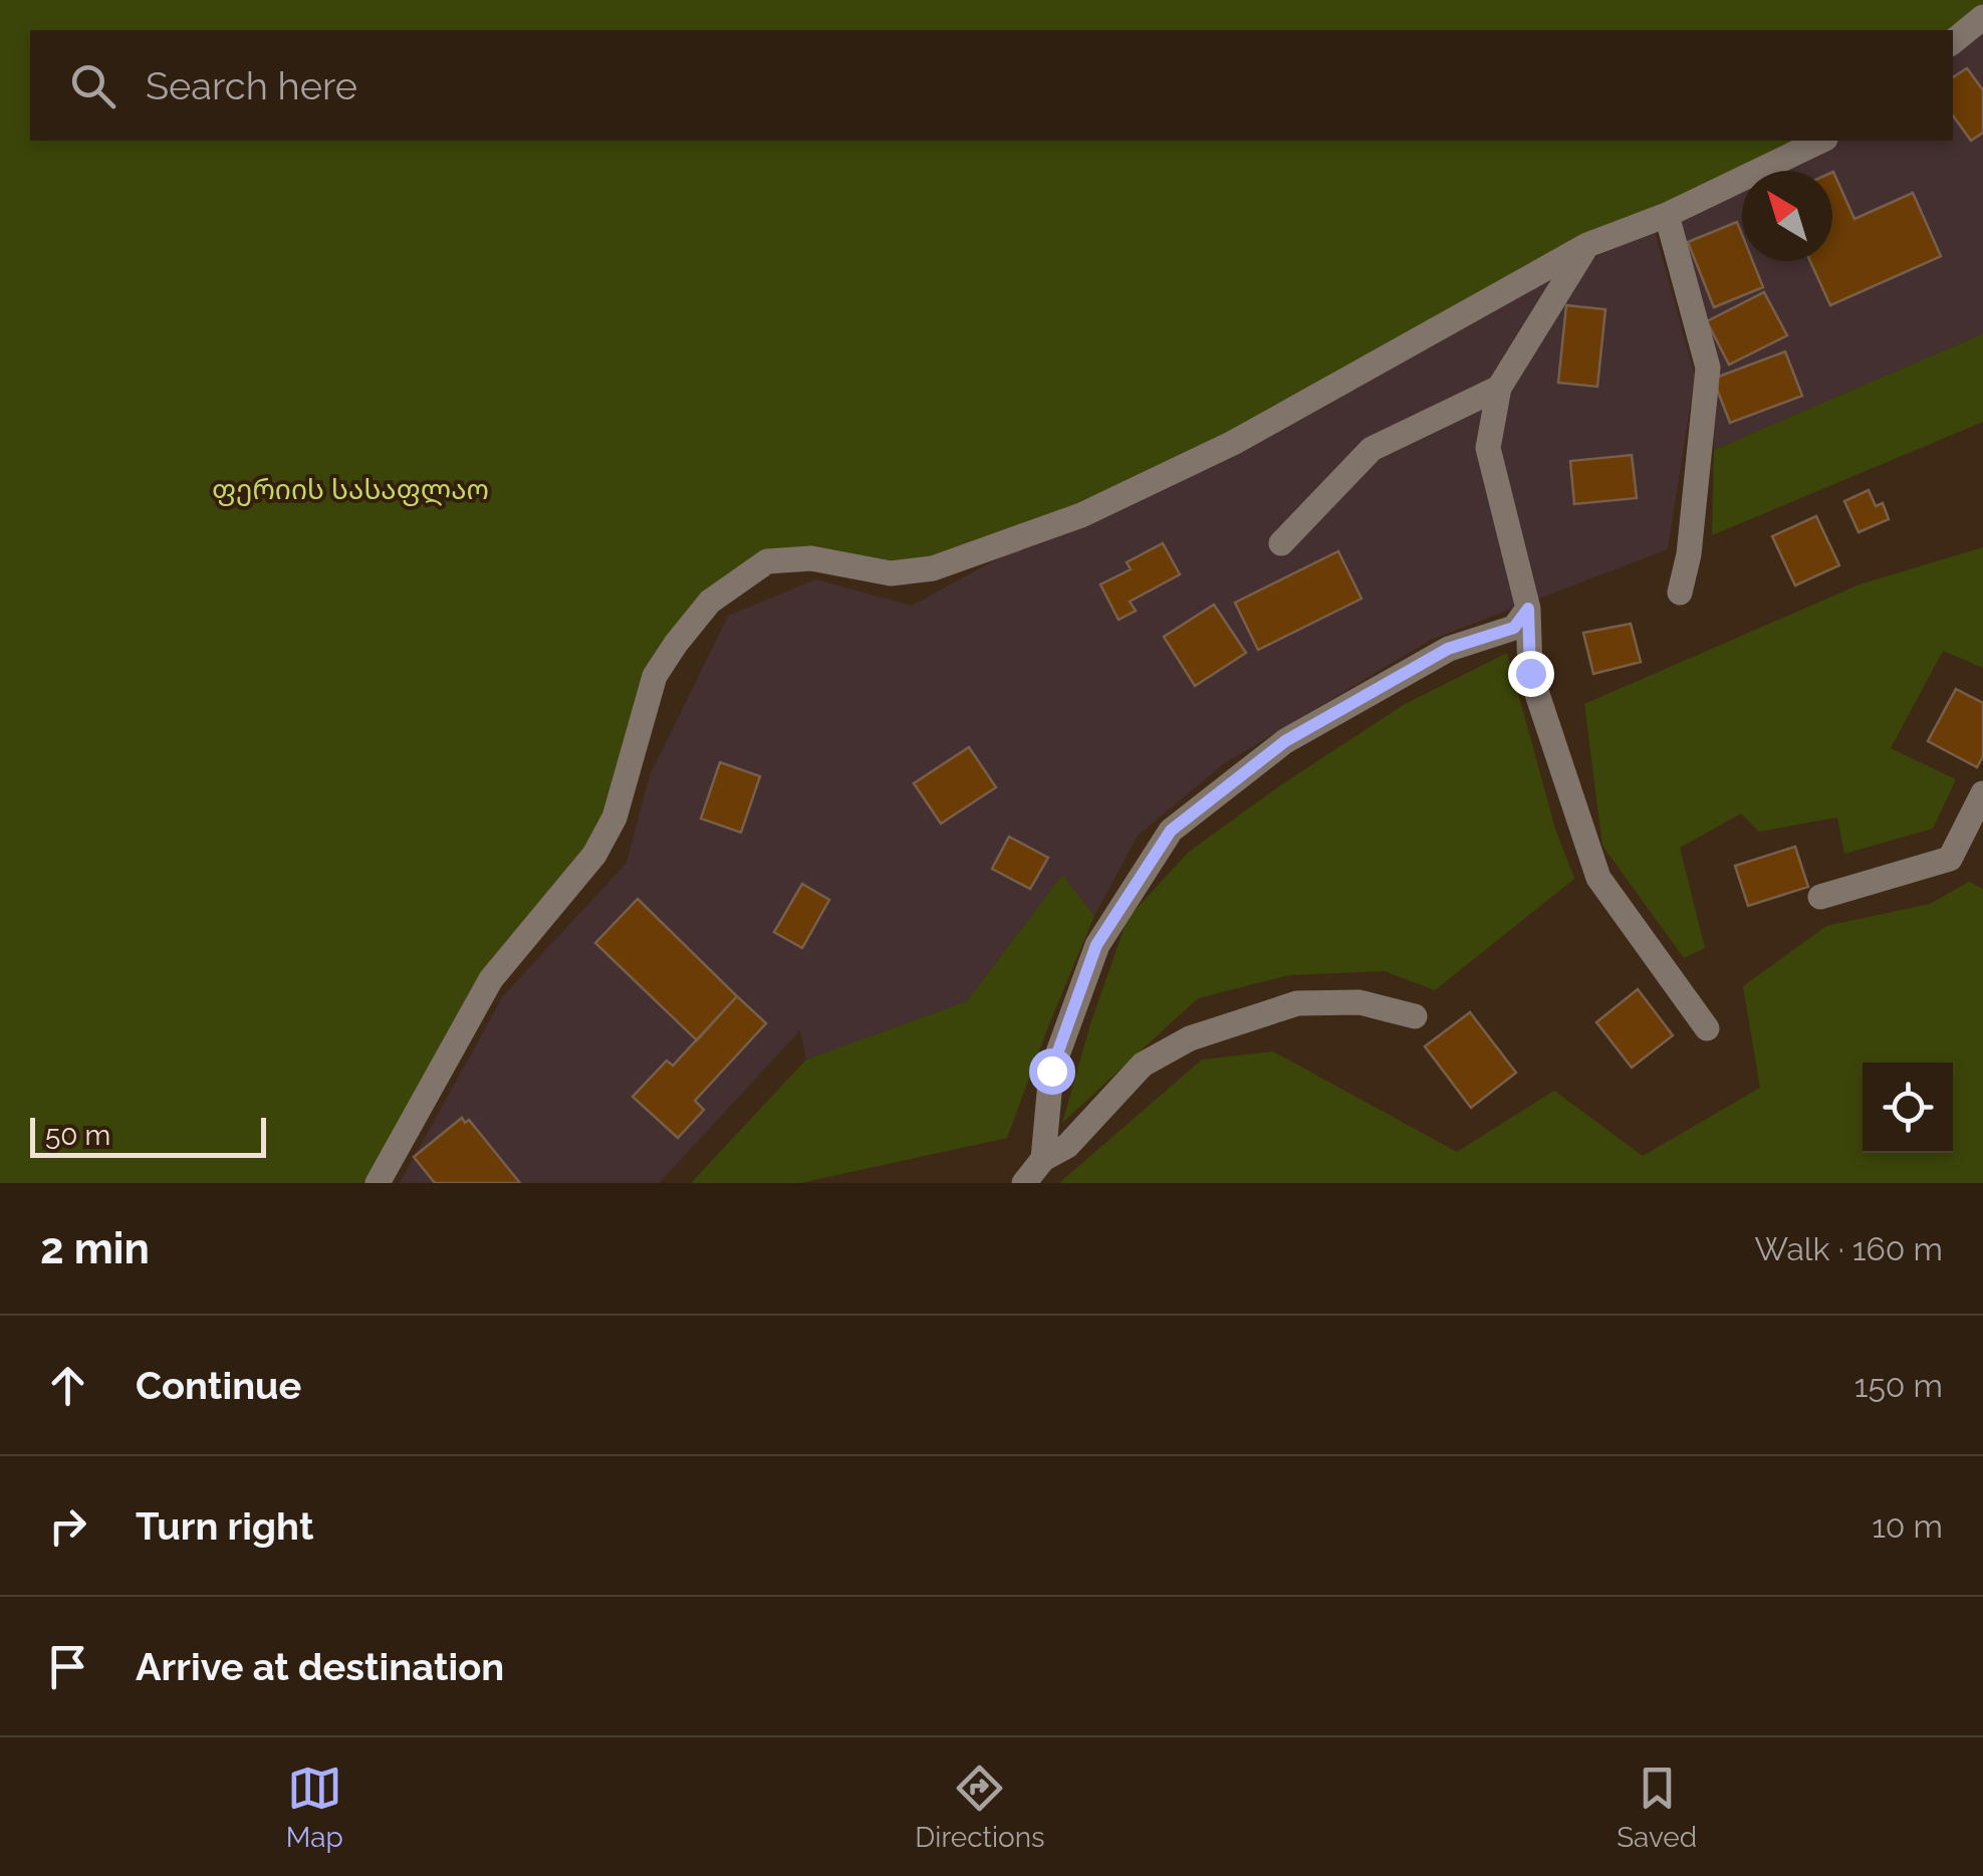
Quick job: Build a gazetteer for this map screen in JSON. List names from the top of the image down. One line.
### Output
{"parks":["ფერიის სასაფლაო"],"scale_bar":"50 m","north":"top left","page":{"search":"Search here","scale":"50 m","heading":["2 min","Walk · 160 m"],"list":[["Continue","150 m"],["Turn right","10 m"],"Arrive at destination"],"nav":["Map","Directions","Saved"]}}
